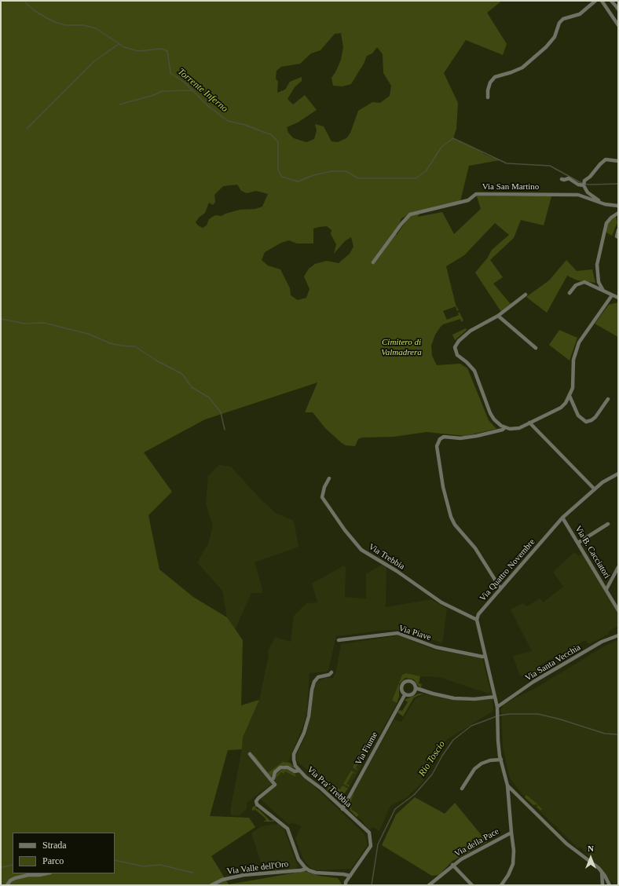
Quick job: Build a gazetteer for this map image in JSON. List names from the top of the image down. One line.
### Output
{"streets":{"street":["Via San Martino","Via B. Cacciatori","Via Trebbia","Via Quattro Novembre","Via Piave","Via Santa Vecchia","Via Fiume","Via Pra' Trebbia","Via della Pace","Via Valle dell'Oro"]},"crossings":[["Via B. Cacciatori","Via Quattro Novembre"],["Via Trebbia","Via Quattro Novembre"],["Via Santa Vecchia","Via della Pace"],["Via Fiume","Via Pra' Trebbia"]],"water":["Torrente Inferno","Rio Toscio"],"parks":["Cimitero di Valmadrera"],"legend":["Strada","Parco"],"north":"top"}
